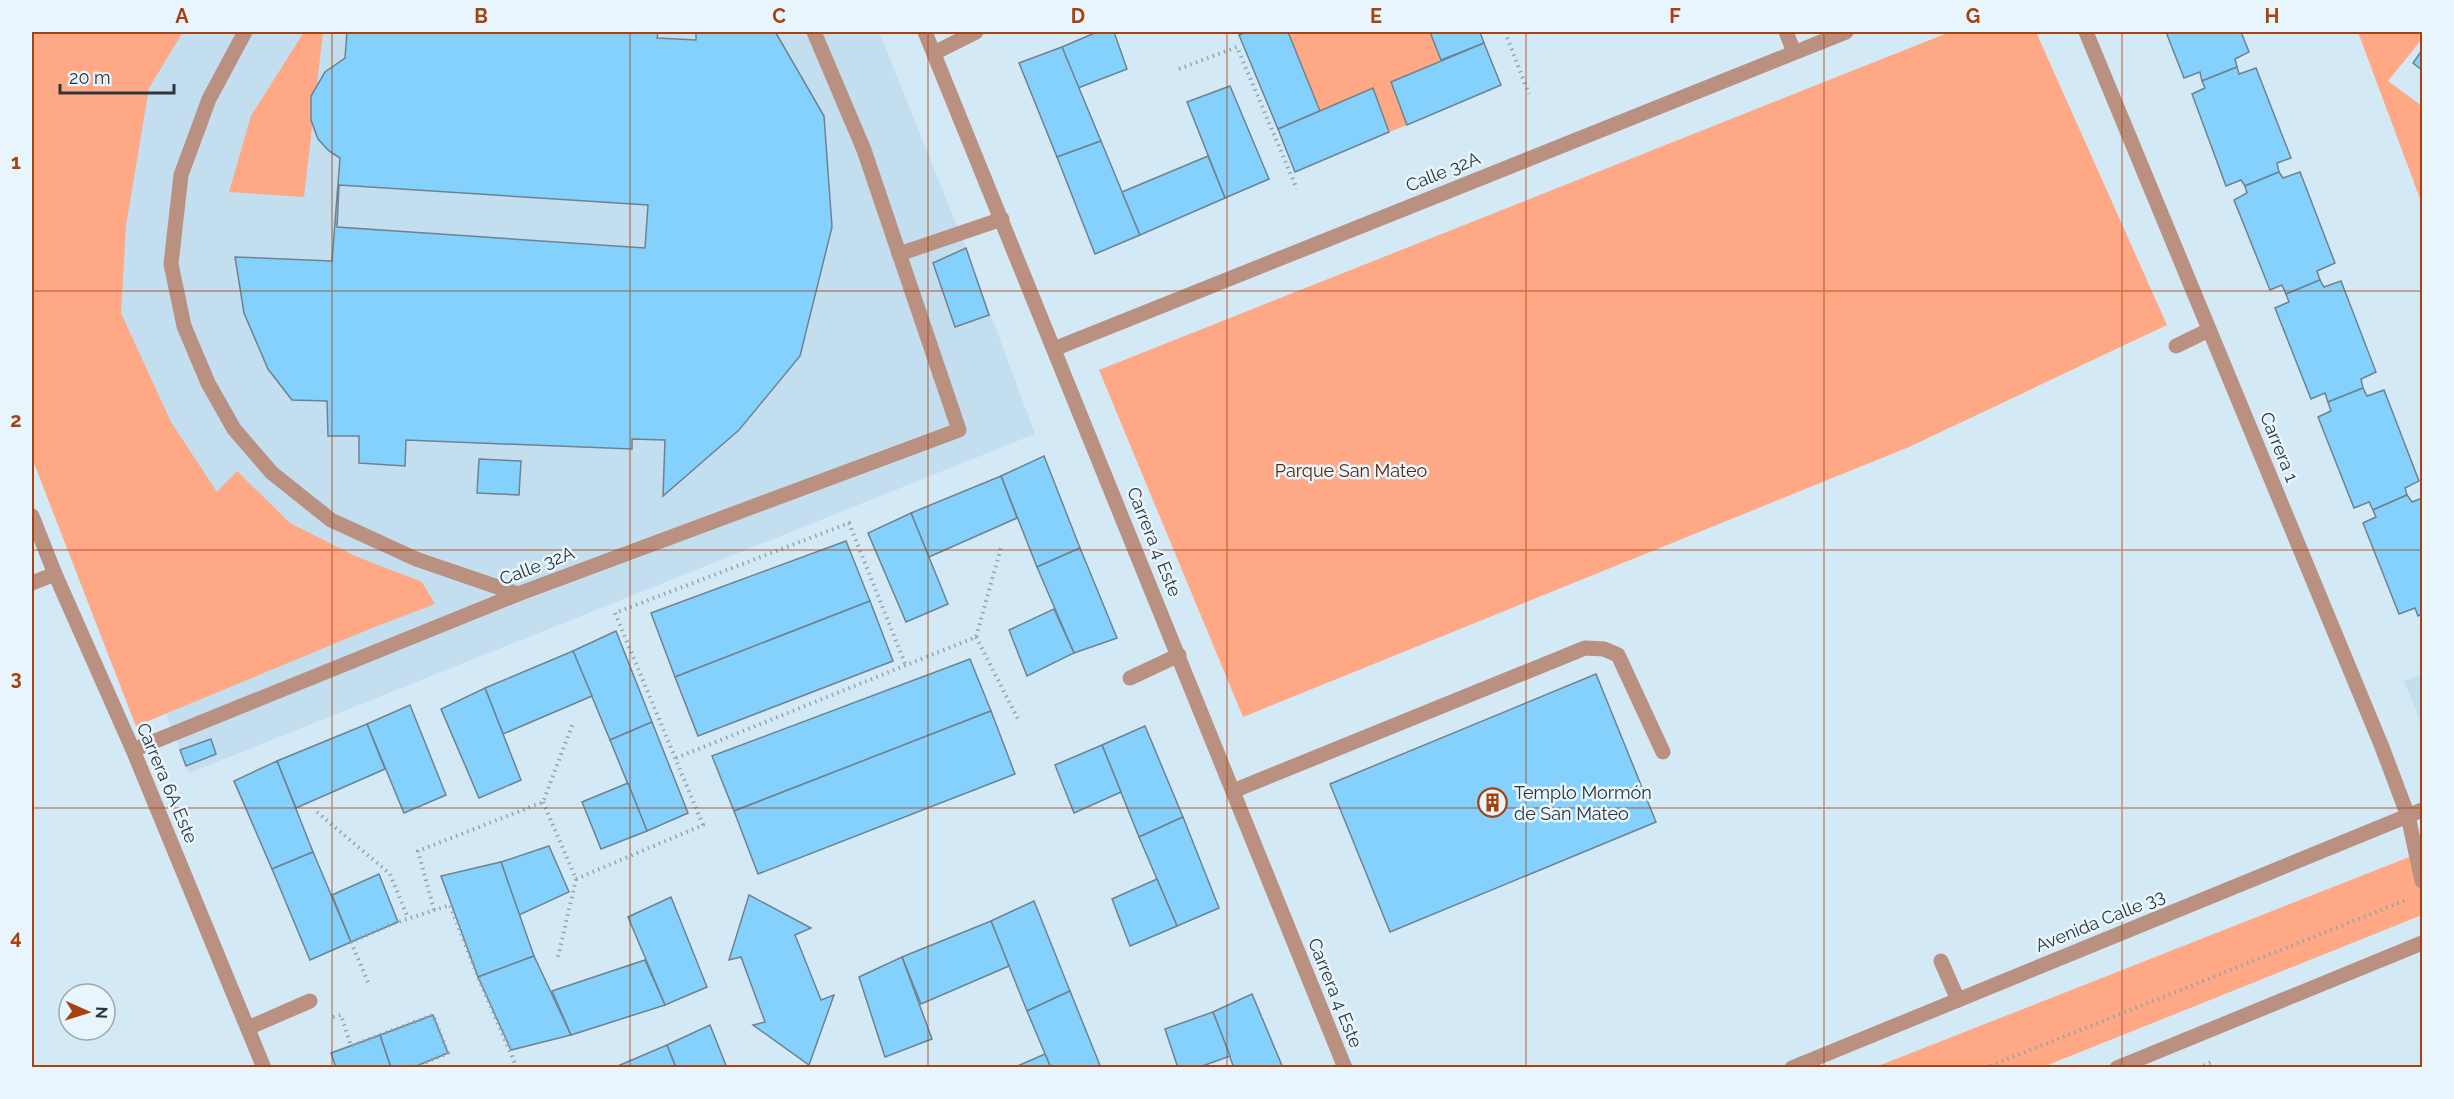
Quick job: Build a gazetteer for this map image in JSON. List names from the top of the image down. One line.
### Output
{"streets":{"street":["Calle 32A","Carrera 1","Carrera 4 Este","Carrera 6A Este","Avenida Calle 33"]},"crossings":[["Calle 32A","Carrera 4 Este"],["Calle 32A","Carrera 6A Este"],["Carrera 1","Avenida Calle 33"]],"parks":["Parque San Mateo"],"places":{"building":["Templo Mormón de San Mateo"]},"scale_bar":"20 m","north":"right","grid":{"columns":["A","B","C","D","E","F","G","H"],"rows":["1","2","3","4"]}}
